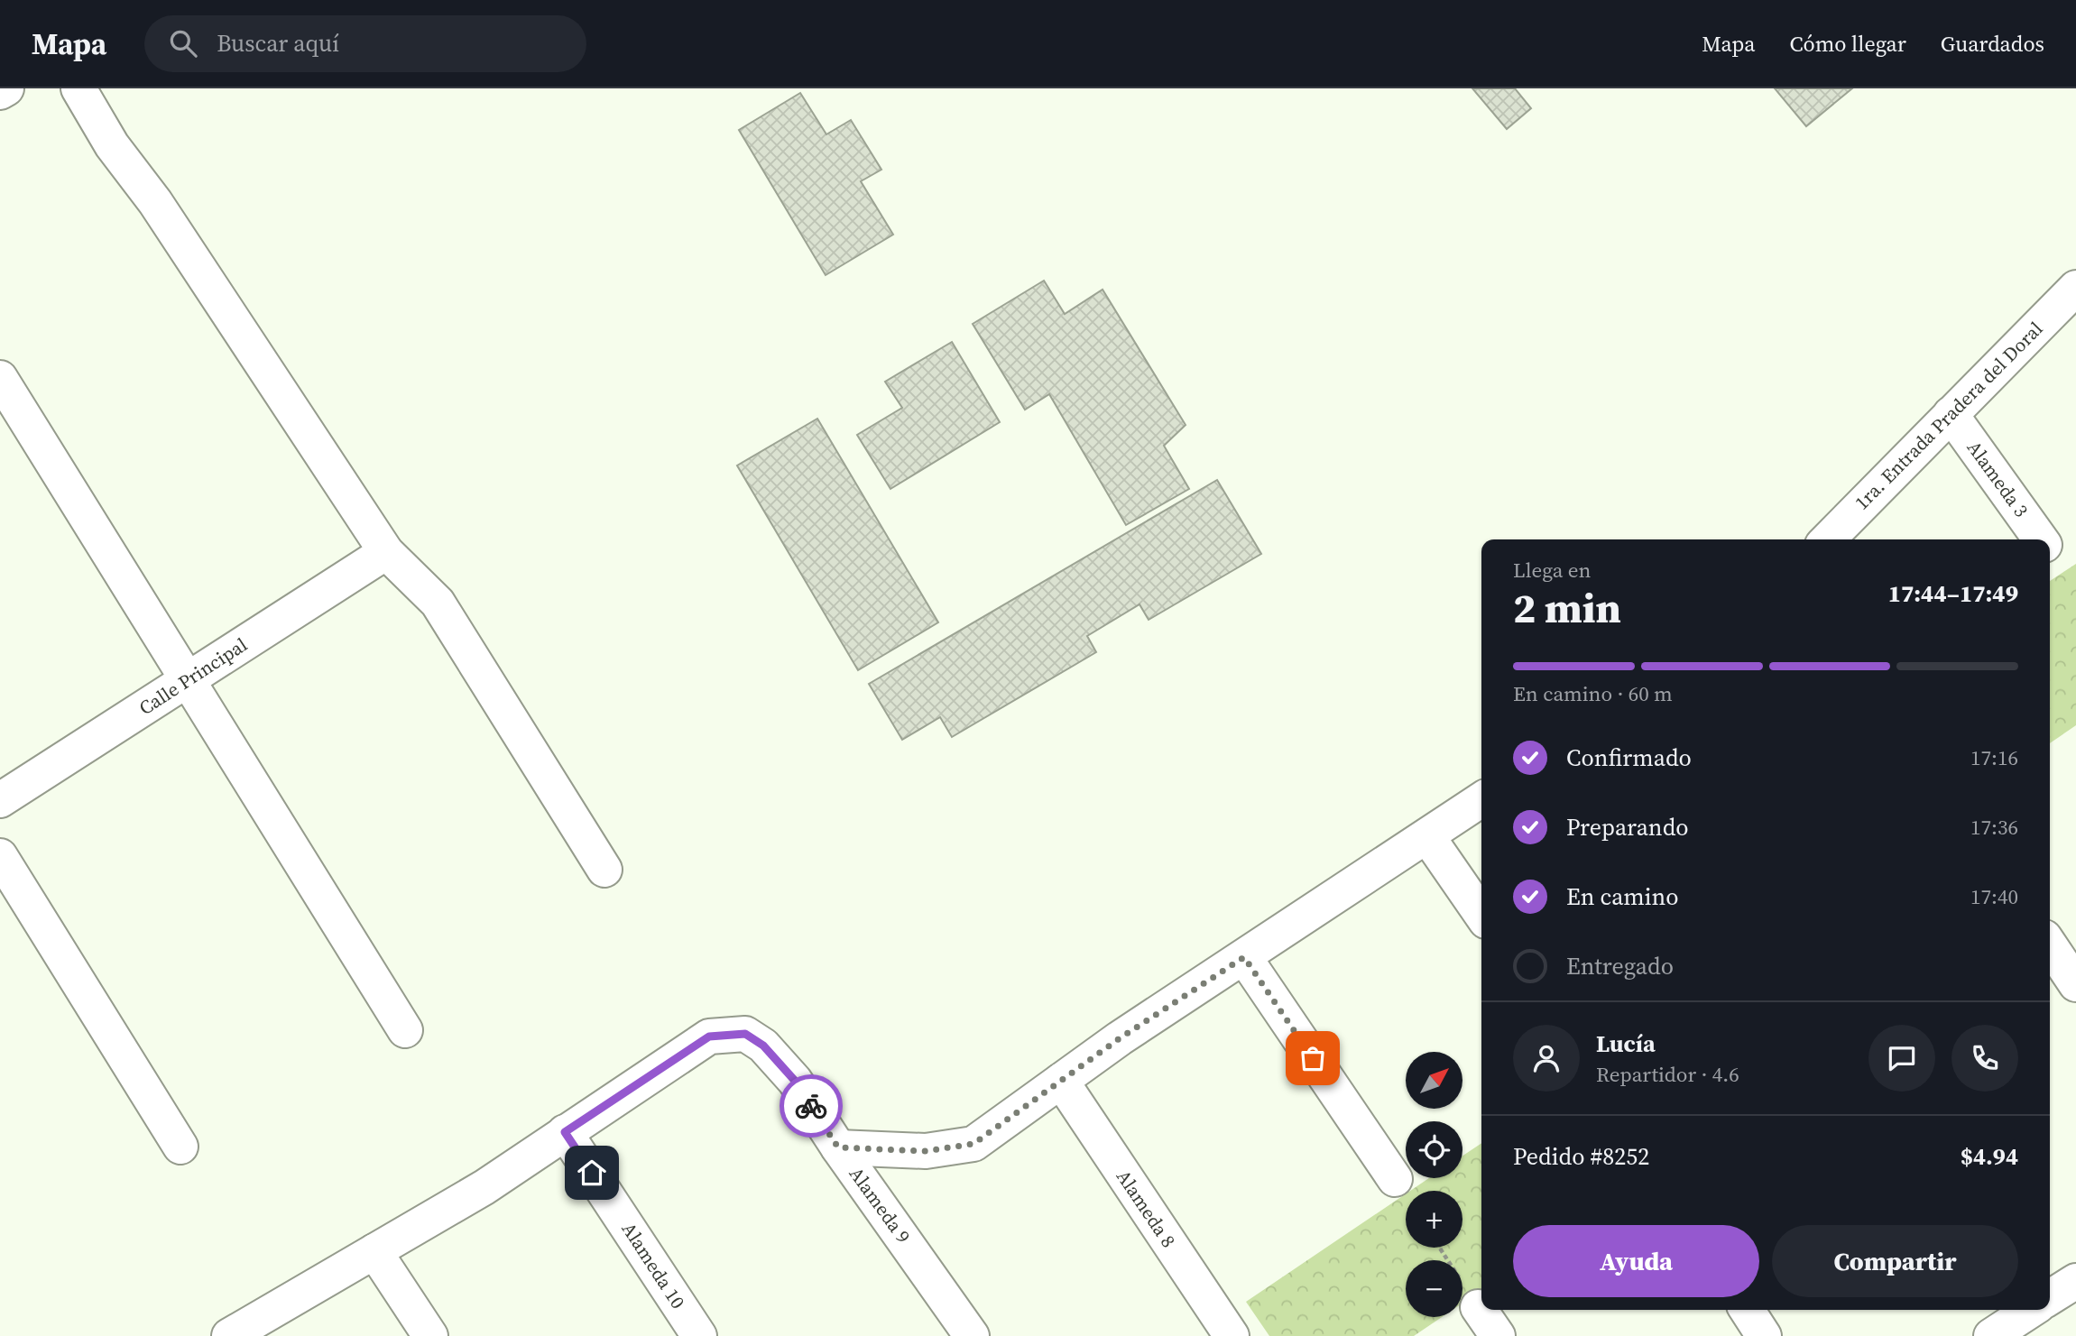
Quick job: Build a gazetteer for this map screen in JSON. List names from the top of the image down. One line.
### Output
{"streets":{"street":["1ra. Entrada Pradera del Doral","Alameda 3","Calle Principal","Alameda 9","Alameda 8","Alameda 10"]},"crossings":[["1ra. Entrada Pradera del Doral","Alameda 3"],["Alameda 9","Alameda 10"]],"north":"top right","page":{"header":"Mapa","search":"Buscar aquí","nav":["Mapa","Cómo llegar","Guardados"],"heading":["2 min","Llega en","17:44–17:49"],"panel":["Lucía","Repartidor · 4.6","Pedido #8252","$4.94"],"bar":"En camino · 60 m","list":[["Confirmado","17:16"],["Preparando","17:36"],["En camino","17:40"],"Entregado"],"map_buttons":["+","−"],"buttons":["Ayuda","Compartir"]}}
